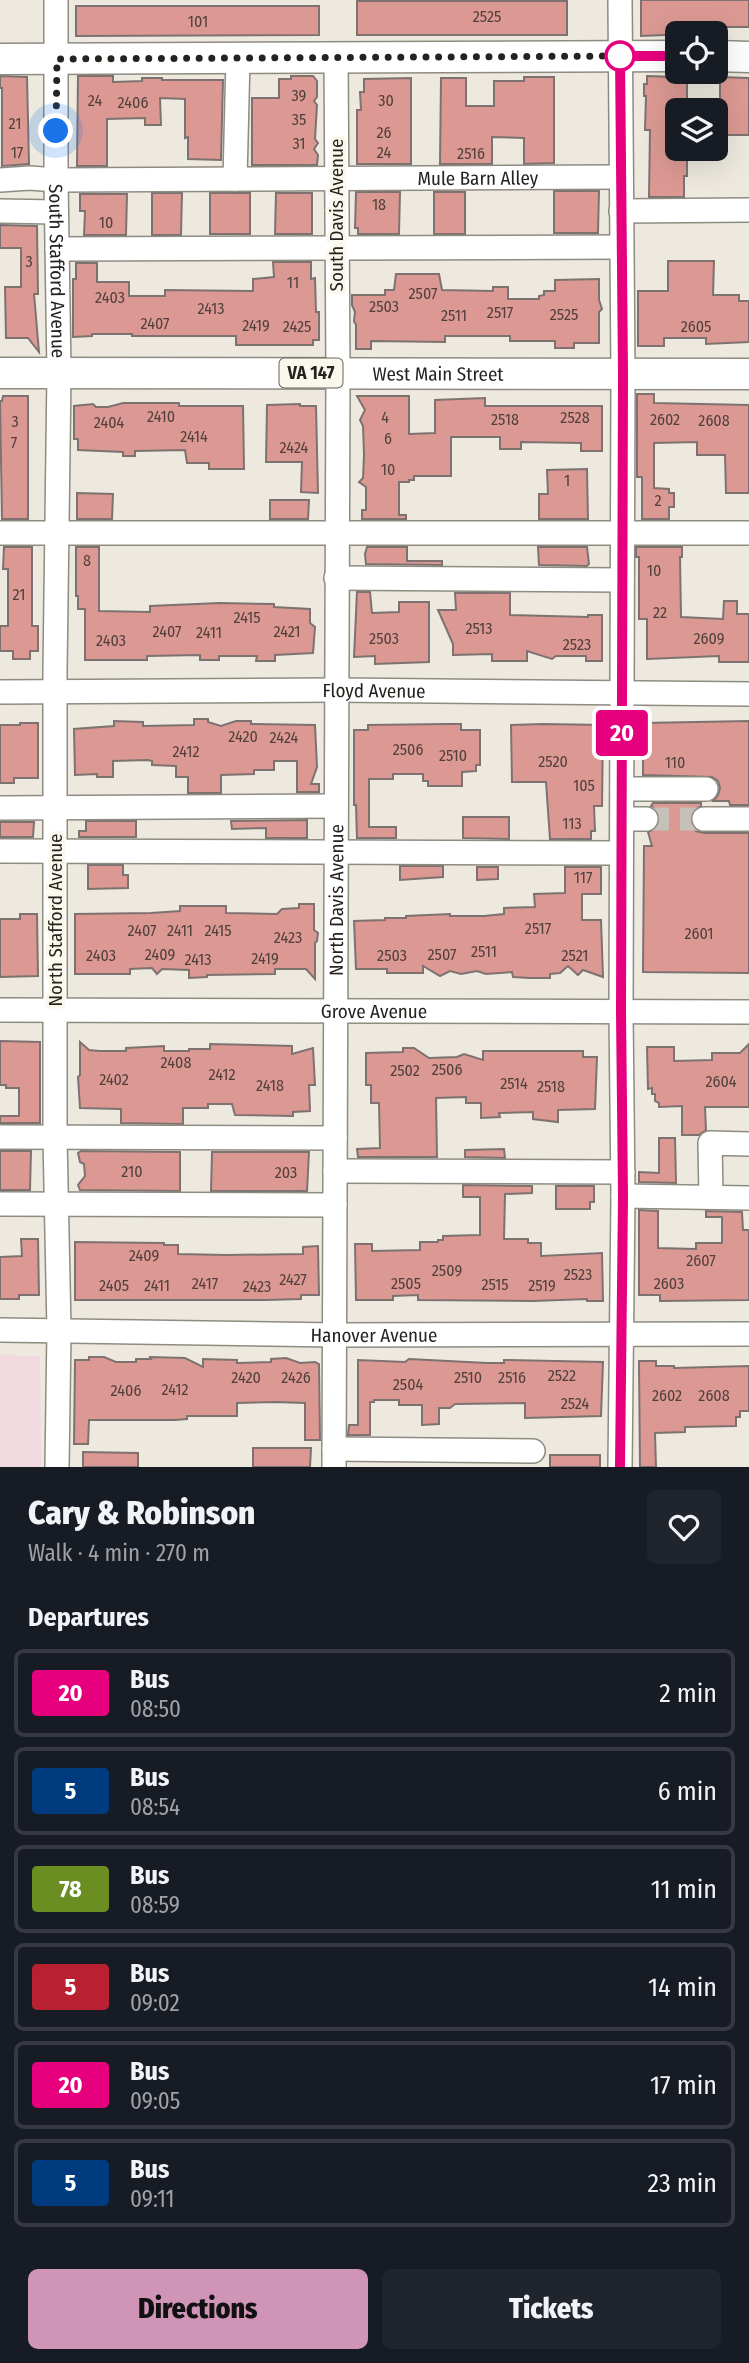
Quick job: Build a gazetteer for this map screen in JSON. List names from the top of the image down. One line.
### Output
{"streets":{"main road":["VA 147","West Main Street"],"street":["Mule Barn Alley","South Davis Avenue","South Stafford Avenue","Floyd Avenue","North Davis Avenue","North Stafford Avenue","Grove Avenue","Hanover Avenue"]},"crossings":[["Mule Barn Alley","South Davis Avenue"],["Mule Barn Alley","South Stafford Avenue"],["South Davis Avenue","West Main Street"],["South Davis Avenue","North Davis Avenue"],["South Stafford Avenue","West Main Street"],["South Stafford Avenue","North Stafford Avenue"],["West Main Street","North Davis Avenue"],["West Main Street","North Stafford Avenue"],["Floyd Avenue","North Davis Avenue"],["Floyd Avenue","North Stafford Avenue"],["North Davis Avenue","Grove Avenue"],["North Davis Avenue","Hanover Avenue"],["North Stafford Avenue","Grove Avenue"],["North Stafford Avenue","Hanover Avenue"]],"lines":["bus line 20"],"house_numbers":["2525","101","39","24","30","2406","35","21","26","31","17","24","2516","18","10","3","11","2507","2403","2503","2413","2517","2525","2511","2407","2419","2425","2605","2410","4","2528","2518","2602","2608","3","2404","2414","6","7","2424","10","1","2","8","10","21","22","2415","2513","2407","2421","2411","2503","2609","2403","2523","2420","2424","2506","2412","2510","2520","110","105","113","117","2517","2407","2411","2415","2601","2423","2511","2409","2507","2403","2503","2521","2419","2413","2408","2506","2502","2412","2402","2604","2514","2418","2518","210","203","2409","2607","2509","2523","2427","2417","2505","2603","2515","2405","2411","2519","2423","2522","2420","2426","2510","2516","2504","2412","2406","2602","2608","2524"],"page":{"on_map":"20","heading":[["Cary & Robinson","Walk · 4 min · 270 m"],"Departures"],"list":[{"mark":"20","name":"Bus","note":"08:50","value":"2 min"},{"mark":"5","name":"Bus","note":"08:54","value":"6 min"},{"mark":"78","name":"Bus","note":"08:59","value":"11 min"},{"mark":"5","name":"Bus","note":"09:02","value":"14 min"},{"mark":"20","name":"Bus","note":"09:05","value":"17 min"},{"mark":"5","name":"Bus","note":"09:11","value":"23 min"}],"buttons":["Directions","Tickets"]}}
